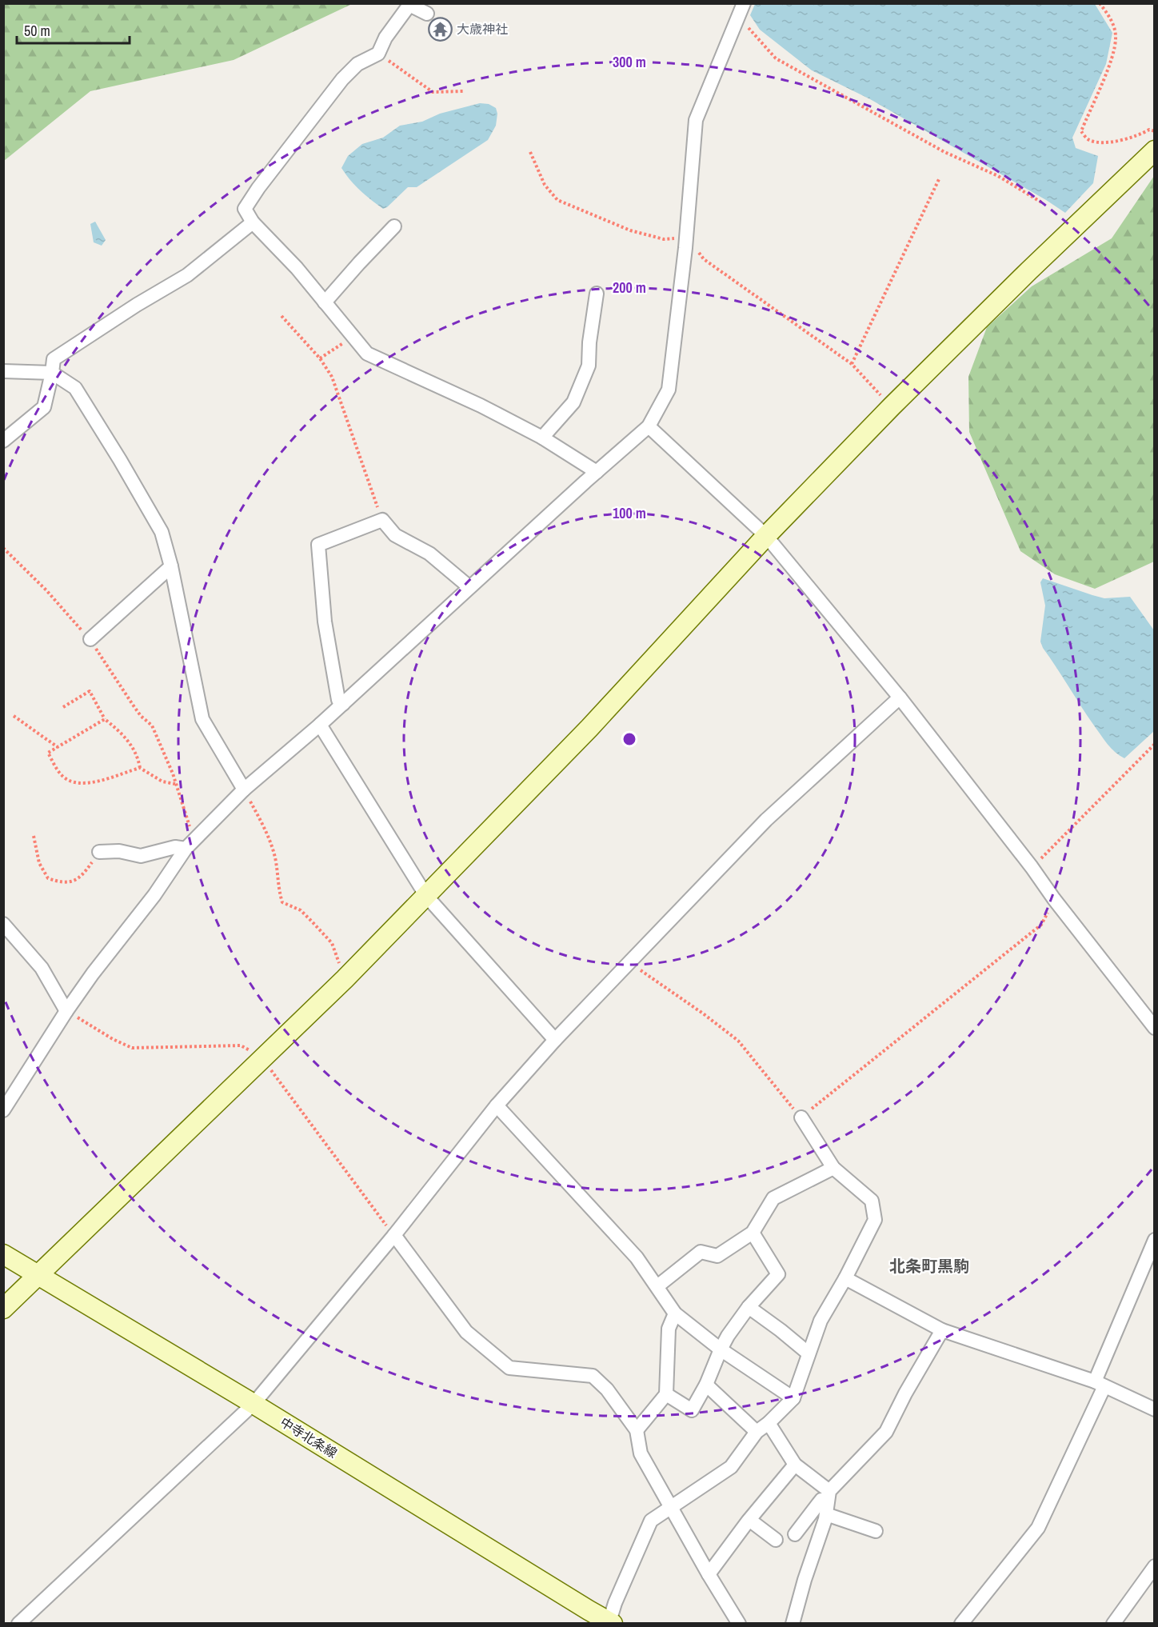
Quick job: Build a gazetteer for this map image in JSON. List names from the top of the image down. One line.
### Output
{"streets":{"street":["中寺北条線"]},"districts":["北条町黒駒"],"places":{"temple":["大歳神社"]},"scale_bar":"50 m","rings":["300 m","200 m","100 m"]}
